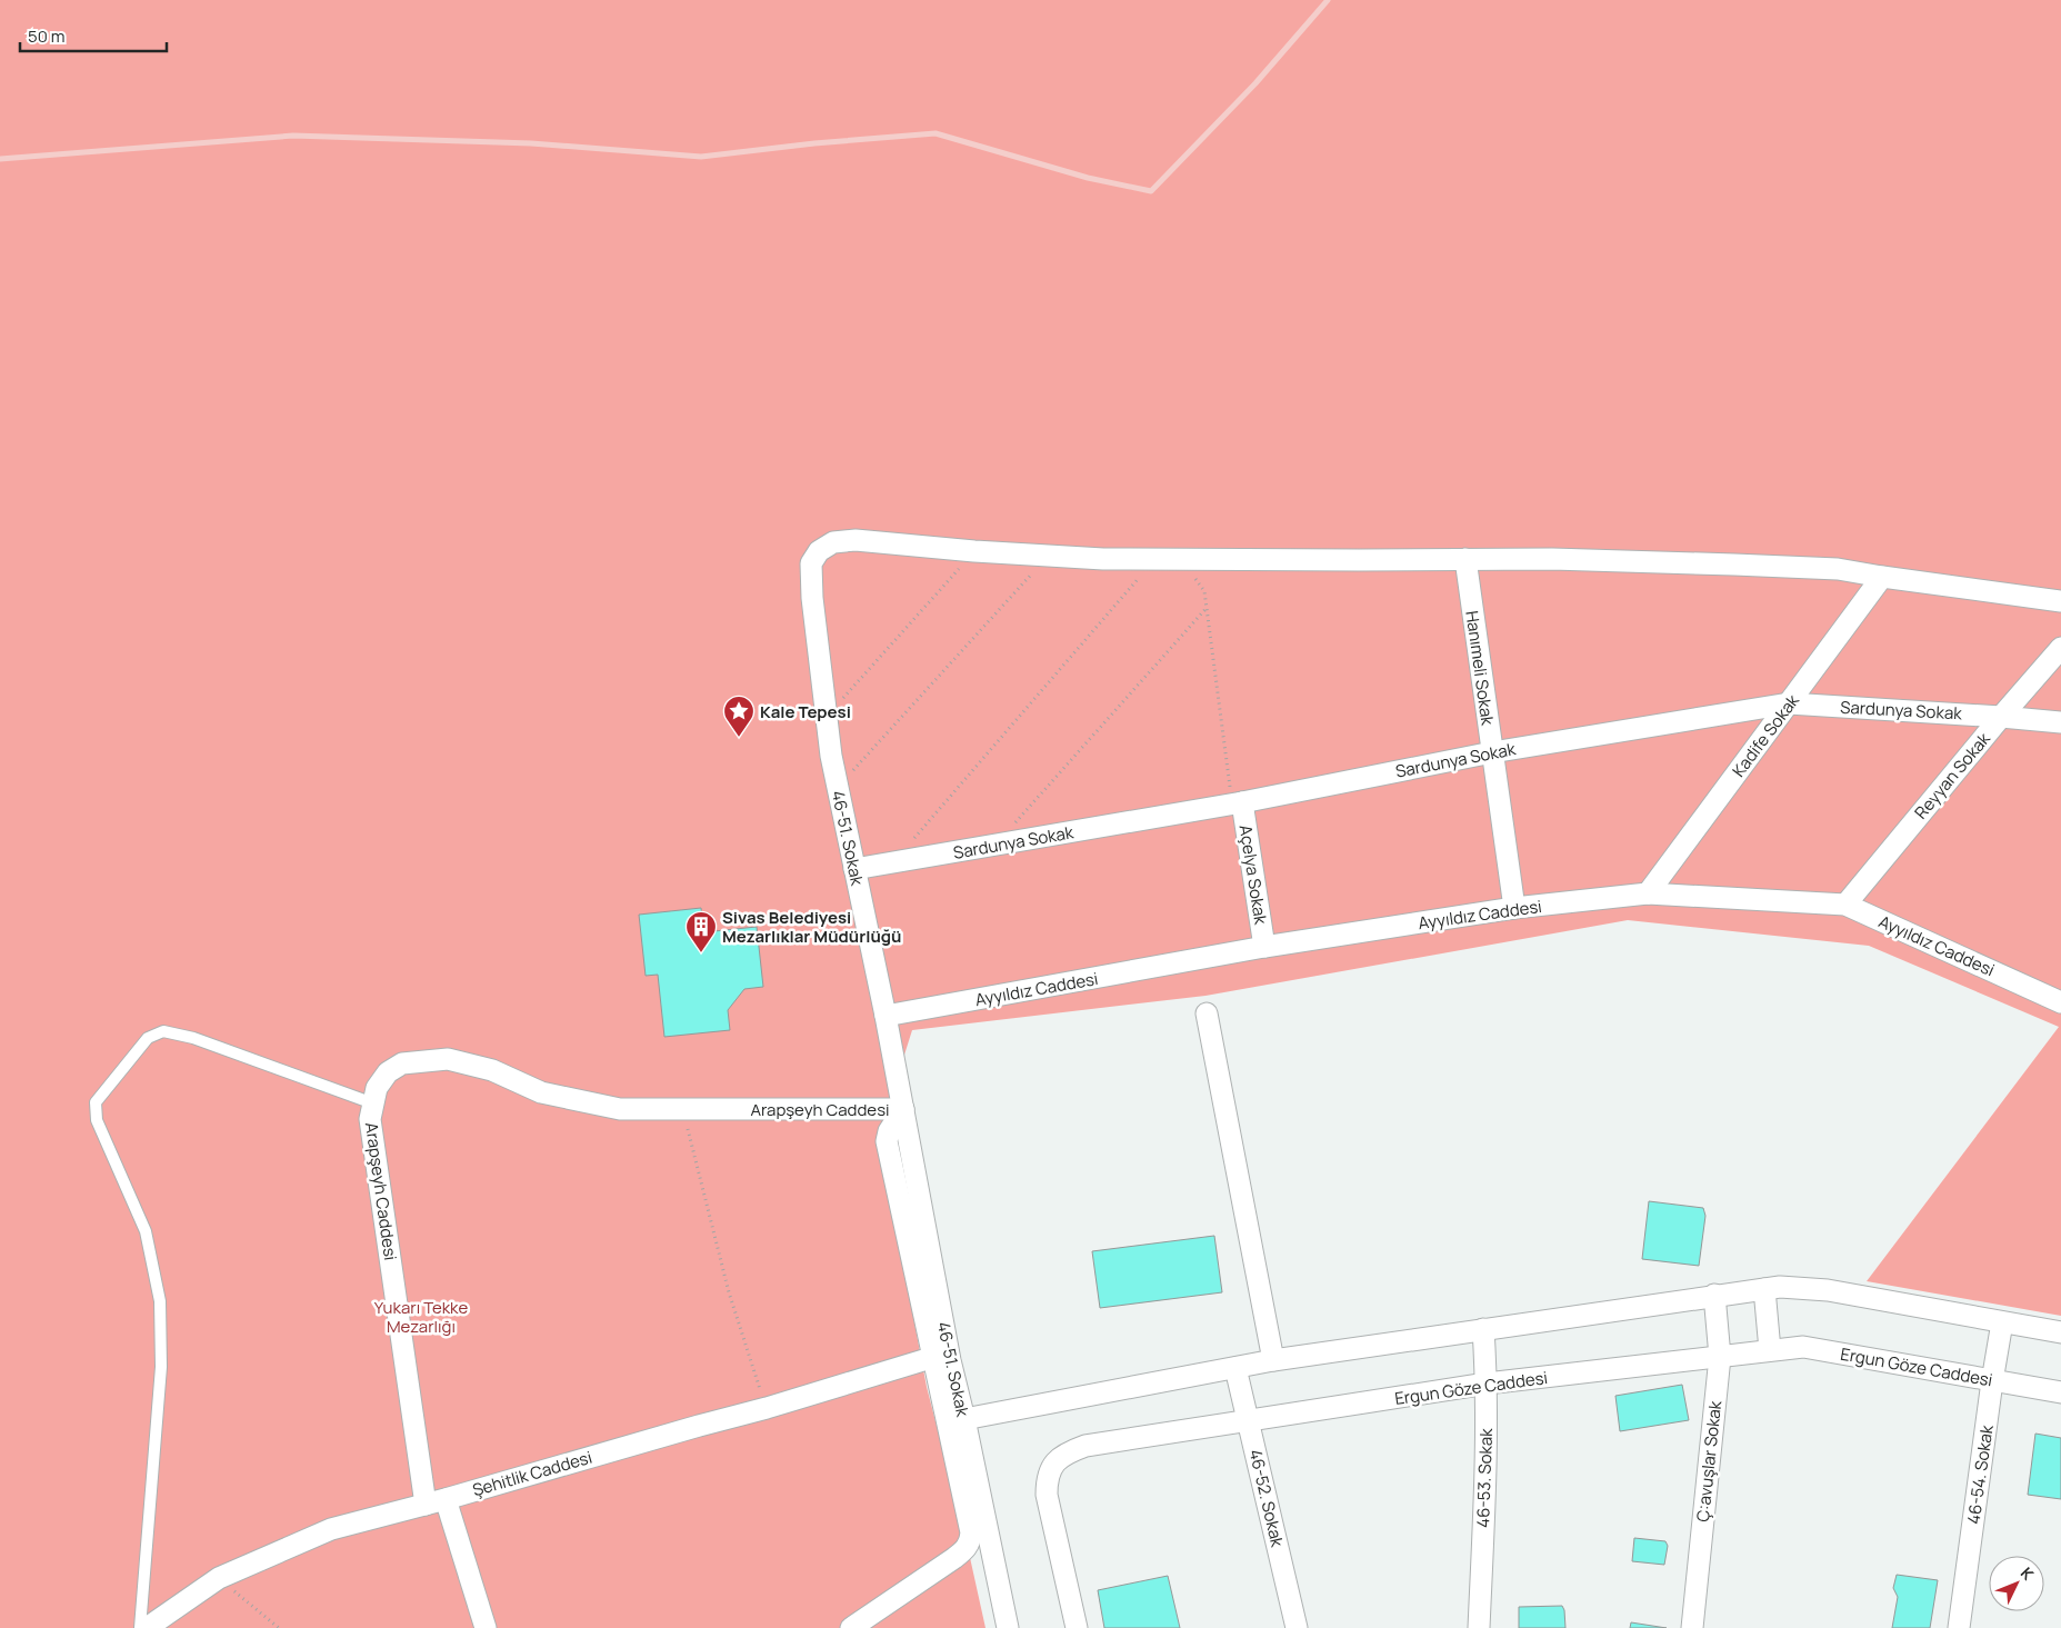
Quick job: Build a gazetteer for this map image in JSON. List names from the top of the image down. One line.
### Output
{"streets":{"street":["Hanımeli Sokak","Sardunya Sokak","Kadife Sokak","Reyyan Sokak","46-51. Sokak","Açelya Sokak","Ayyıldız Caddesi","Arapşeyh Caddesi","Ergun Göze Caddesi","Ç:avuşlar Sokak","Şehitlik Caddesi","46-54. Sokak","46-53. Sokak","46-52. Sokak"]},"crossings":[["Hanımeli Sokak","Sardunya Sokak"],["Hanımeli Sokak","Ayyıldız Caddesi"],["Sardunya Sokak","Kadife Sokak"],["Sardunya Sokak","Reyyan Sokak"],["Sardunya Sokak","46-51. Sokak"],["Sardunya Sokak","Açelya Sokak"],["Kadife Sokak","Ayyıldız Caddesi"],["Reyyan Sokak","Ayyıldız Caddesi"],["46-51. Sokak","Ayyıldız Caddesi"],["46-51. Sokak","Arapşeyh Caddesi"],["46-51. Sokak","Şehitlik Caddesi"],["Açelya Sokak","Ayyıldız Caddesi"],["Arapşeyh Caddesi","Şehitlik Caddesi"],["Ergun Göze Caddesi","Ç:avuşlar Sokak"],["Ergun Göze Caddesi","46-54. Sokak"],["Ergun Göze Caddesi","46-53. Sokak"],["Ergun Göze Caddesi","46-52. Sokak"]],"parks":["Yukarı Tekke Mezarlığı"],"places":{"place":["Kale Tepesi"],"building":["Sivas Belediyesi Mezarlıklar Müdürlüğü"]},"scale_bar":"50 m","north":"top right"}
